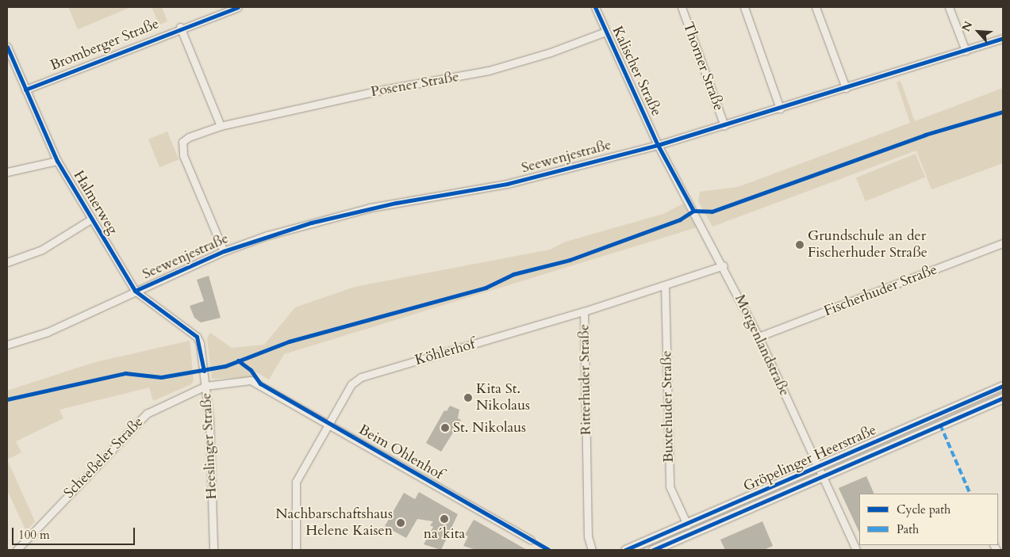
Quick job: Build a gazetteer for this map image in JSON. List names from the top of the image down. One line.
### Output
{"streets":{"main road":["Gröpelinger Heerstraße"],"street":["Bromberger Straße","Thorner Straße","Kalischer Straße","Posener Straße","Seewenjestraße","Halmerweg","Fischerhuder Straße","Morgenlandstraße","Köhlerhof","Ritterhuder Straße","Buxtehuder Straße","Heeslinger Straße","Beim Ohlenhof","Scheeßeler Straße"]},"crossings":[["Bromberger Straße","Halmerweg"],["Thorner Straße","Seewenjestraße"],["Kalischer Straße","Posener Straße"],["Kalischer Straße","Seewenjestraße"],["Kalischer Straße","Morgenlandstraße"],["Posener Straße","Seewenjestraße"],["Seewenjestraße","Halmerweg"],["Seewenjestraße","Morgenlandstraße"],["Halmerweg","Heeslinger Straße"],["Fischerhuder Straße","Morgenlandstraße"],["Morgenlandstraße","Ritterhuder Straße"],["Morgenlandstraße","Gröpelinger Heerstraße"],["Köhlerhof","Ritterhuder Straße"],["Köhlerhof","Beim Ohlenhof"],["Ritterhuder Straße","Buxtehuder Straße"],["Buxtehuder Straße","Gröpelinger Heerstraße"],["Heeslinger Straße","Beim Ohlenhof"],["Heeslinger Straße","Scheeßeler Straße"],["Beim Ohlenhof","Scheeßeler Straße"]],"places":["Grundschule an der Fischerhuder Straße","Kita St. Nikolaus","St. Nikolaus","na´kita","Nachbarschaftshaus Helene Kaisen"],"legend":["Cycle path","Path"],"scale_bar":"100 m","north":"top left"}
